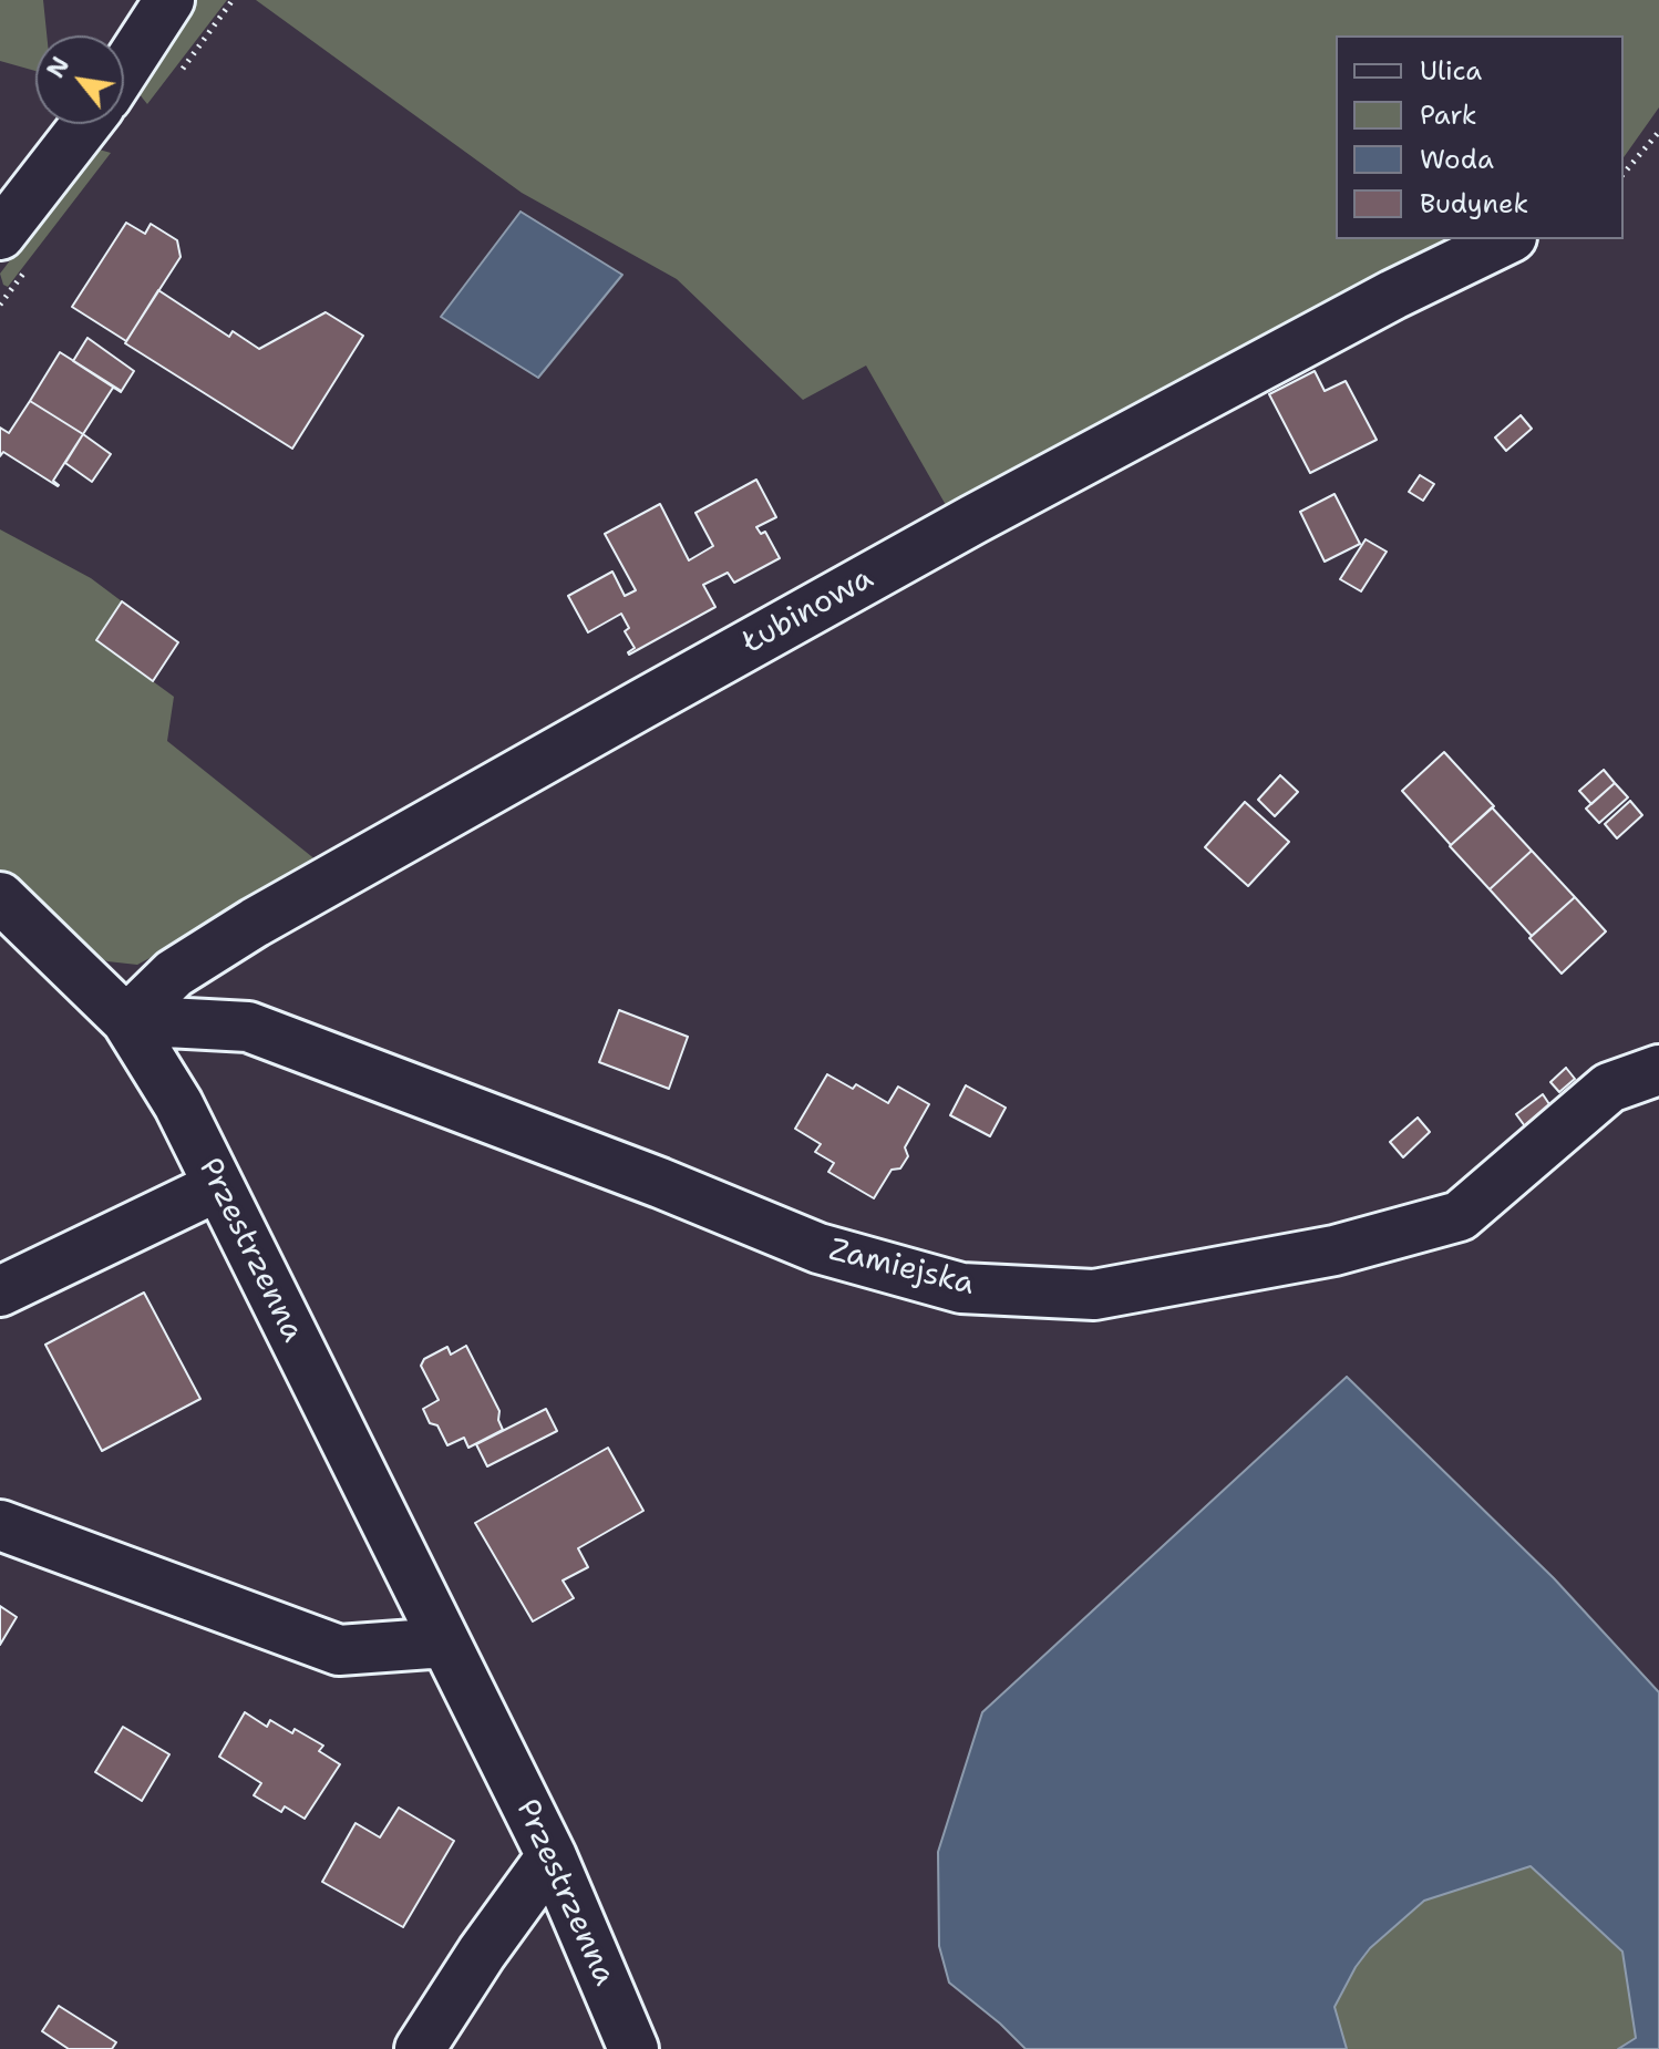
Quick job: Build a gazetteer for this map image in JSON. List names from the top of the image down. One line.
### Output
{"streets":{"street":["Łubinowa","Przestrzenna","Zamiejska"]},"crossings":[["Łubinowa","Przestrzenna"],["Łubinowa","Zamiejska"],["Przestrzenna","Zamiejska"]],"legend":["Ulica","Park","Woda","Budynek"],"north":"top left"}
